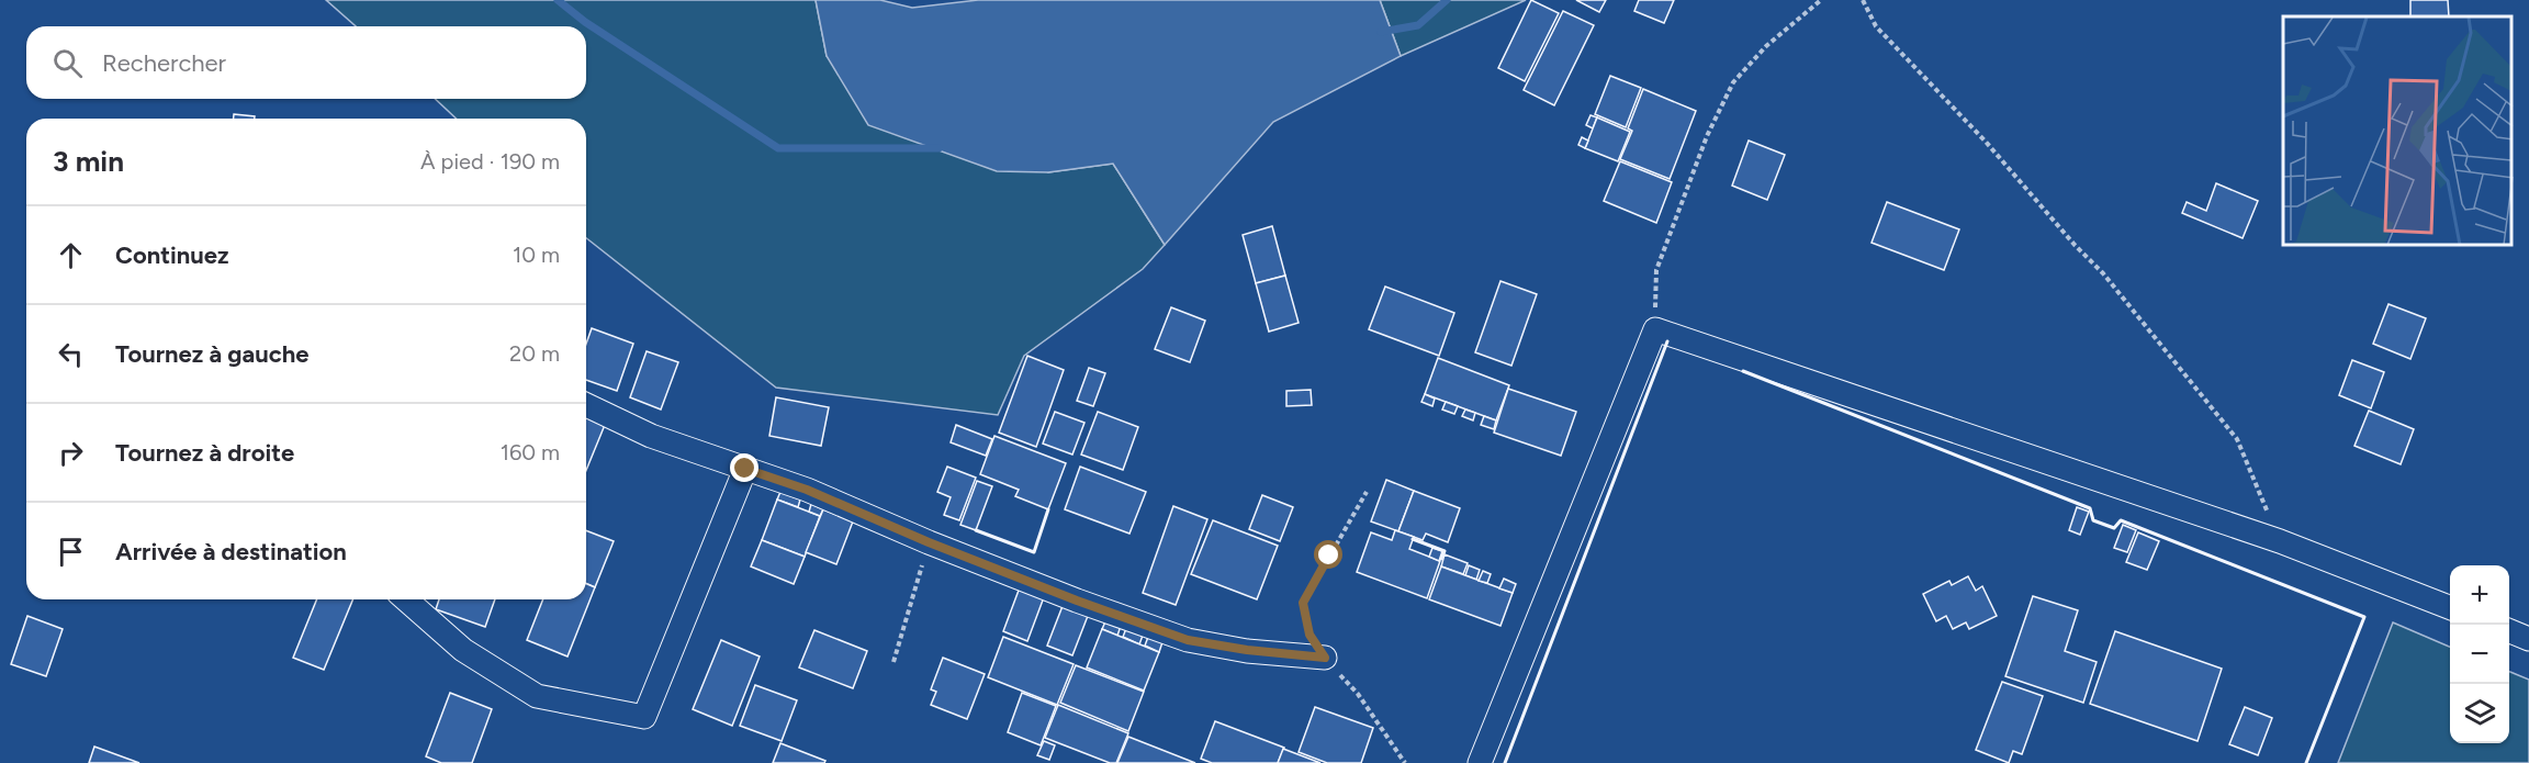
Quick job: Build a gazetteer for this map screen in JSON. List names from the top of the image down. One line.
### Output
{"page":{"search":"Rechercher","heading":["3 min","À pied · 190 m"],"list":[["Continuez","10 m"],["Tournez à gauche","20 m"],["Tournez à droite","160 m"],"Arrivée à destination"],"map_buttons":["+","−"]}}
